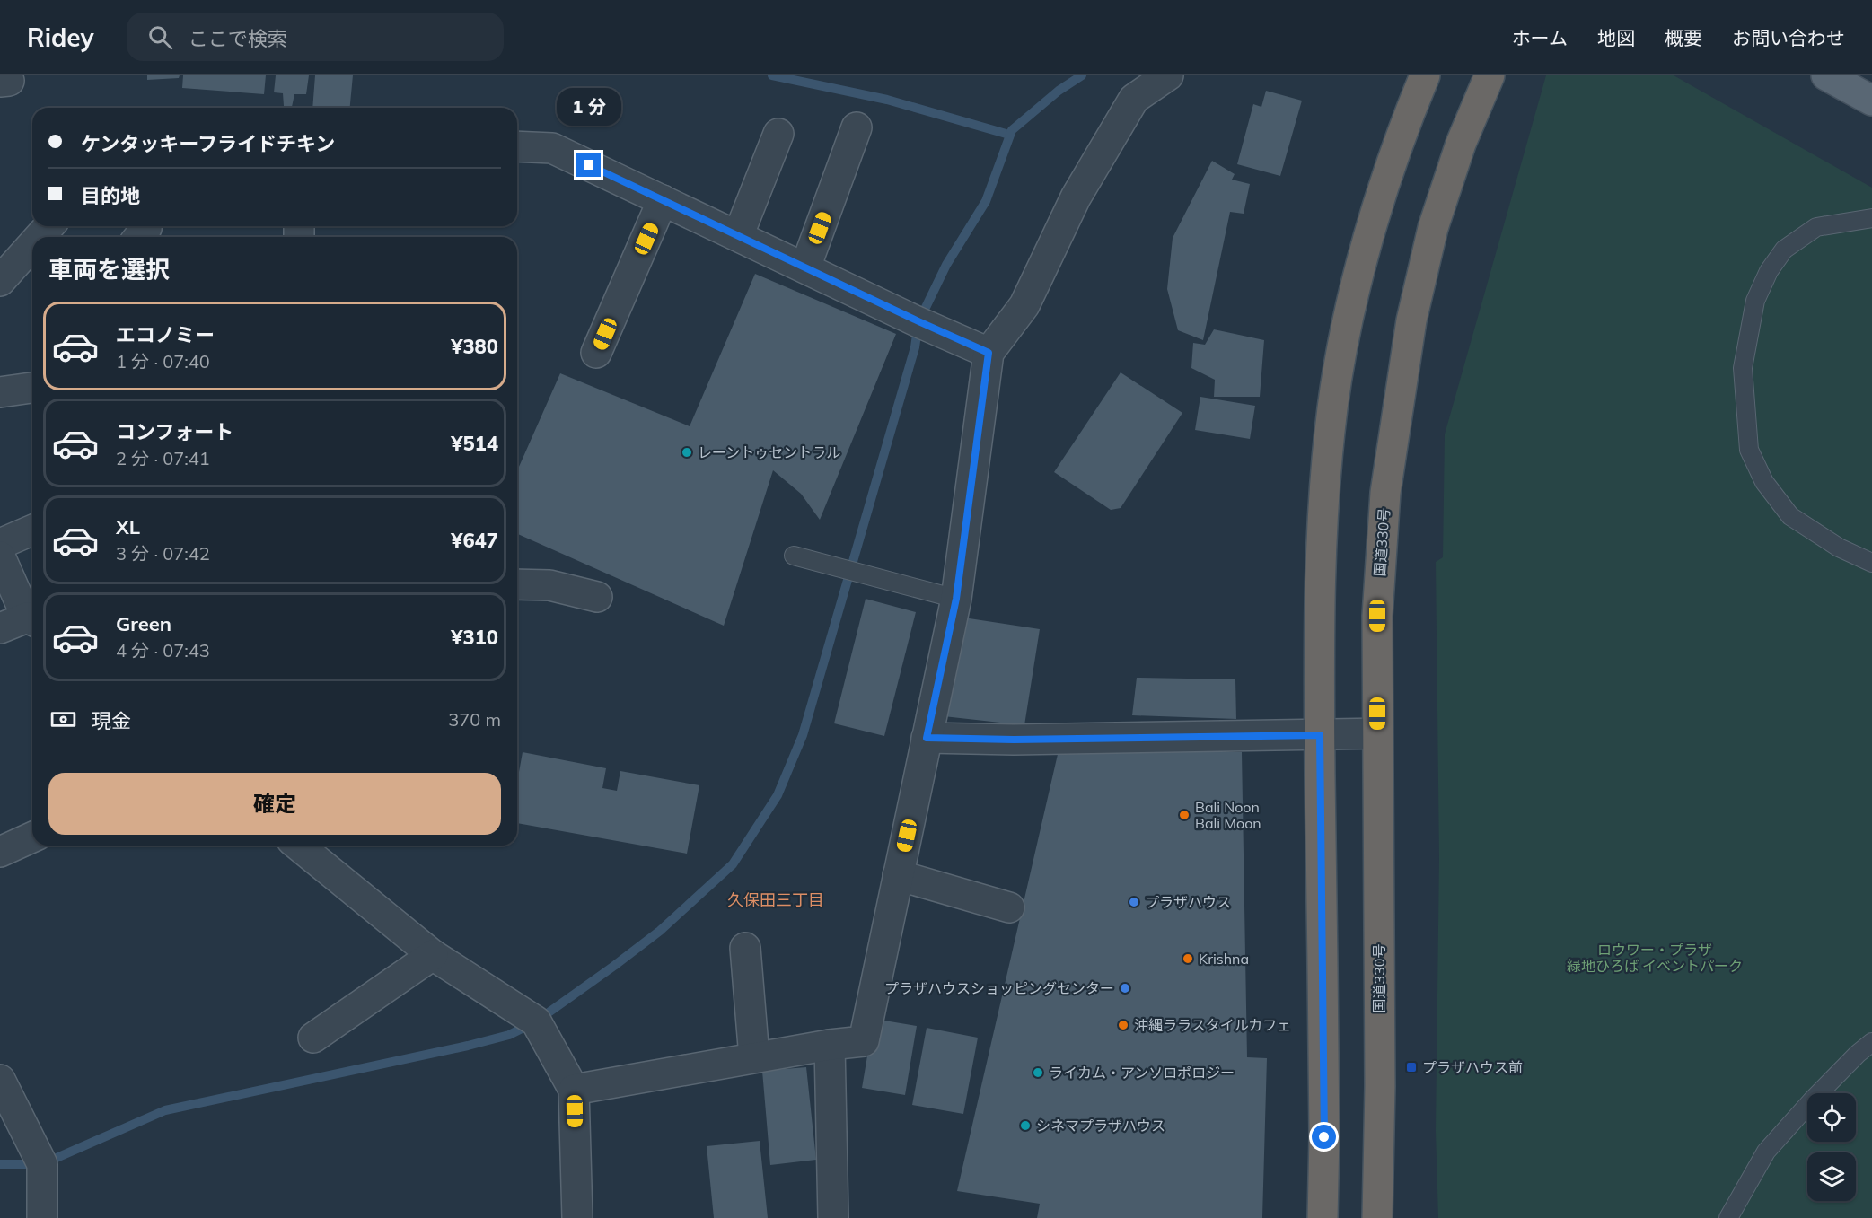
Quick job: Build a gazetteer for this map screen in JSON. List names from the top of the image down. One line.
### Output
{"streets":{"highway":["国道330号"]},"districts":["久保田三丁目"],"parks":["ロウワー・プラザ 緑地ひろば イベントパーク"],"places":{"other":["レーントゥセントラル","Bali Noon Bali Moon","プラザハウス","Krishna","プラザハウスショッピングセンター","沖縄ララスタイルカフェ","ライカム・アンソロポロジー","シネマプラザハウス"],"transit":["プラザハウス前"]},"page":{"header":"Ridey","search":"ここで検索","nav":["ホーム","地図","概要","お問い合わせ"],"bubble":"1 分","banner":["ケンタッキーフライドチキン","目的地"],"heading":"車両を選択","list":[{"name":"エコノミー","note":"1 分 · 07:40","value":"¥380"},{"name":"コンフォート","note":"2 分 · 07:41","value":"¥514"},{"name":"XL","note":"3 分 · 07:42","value":"¥647"},{"name":"Green","note":"4 分 · 07:43","value":"¥310"}],"pay":["現金","370 m"],"buttons":"確定"}}
